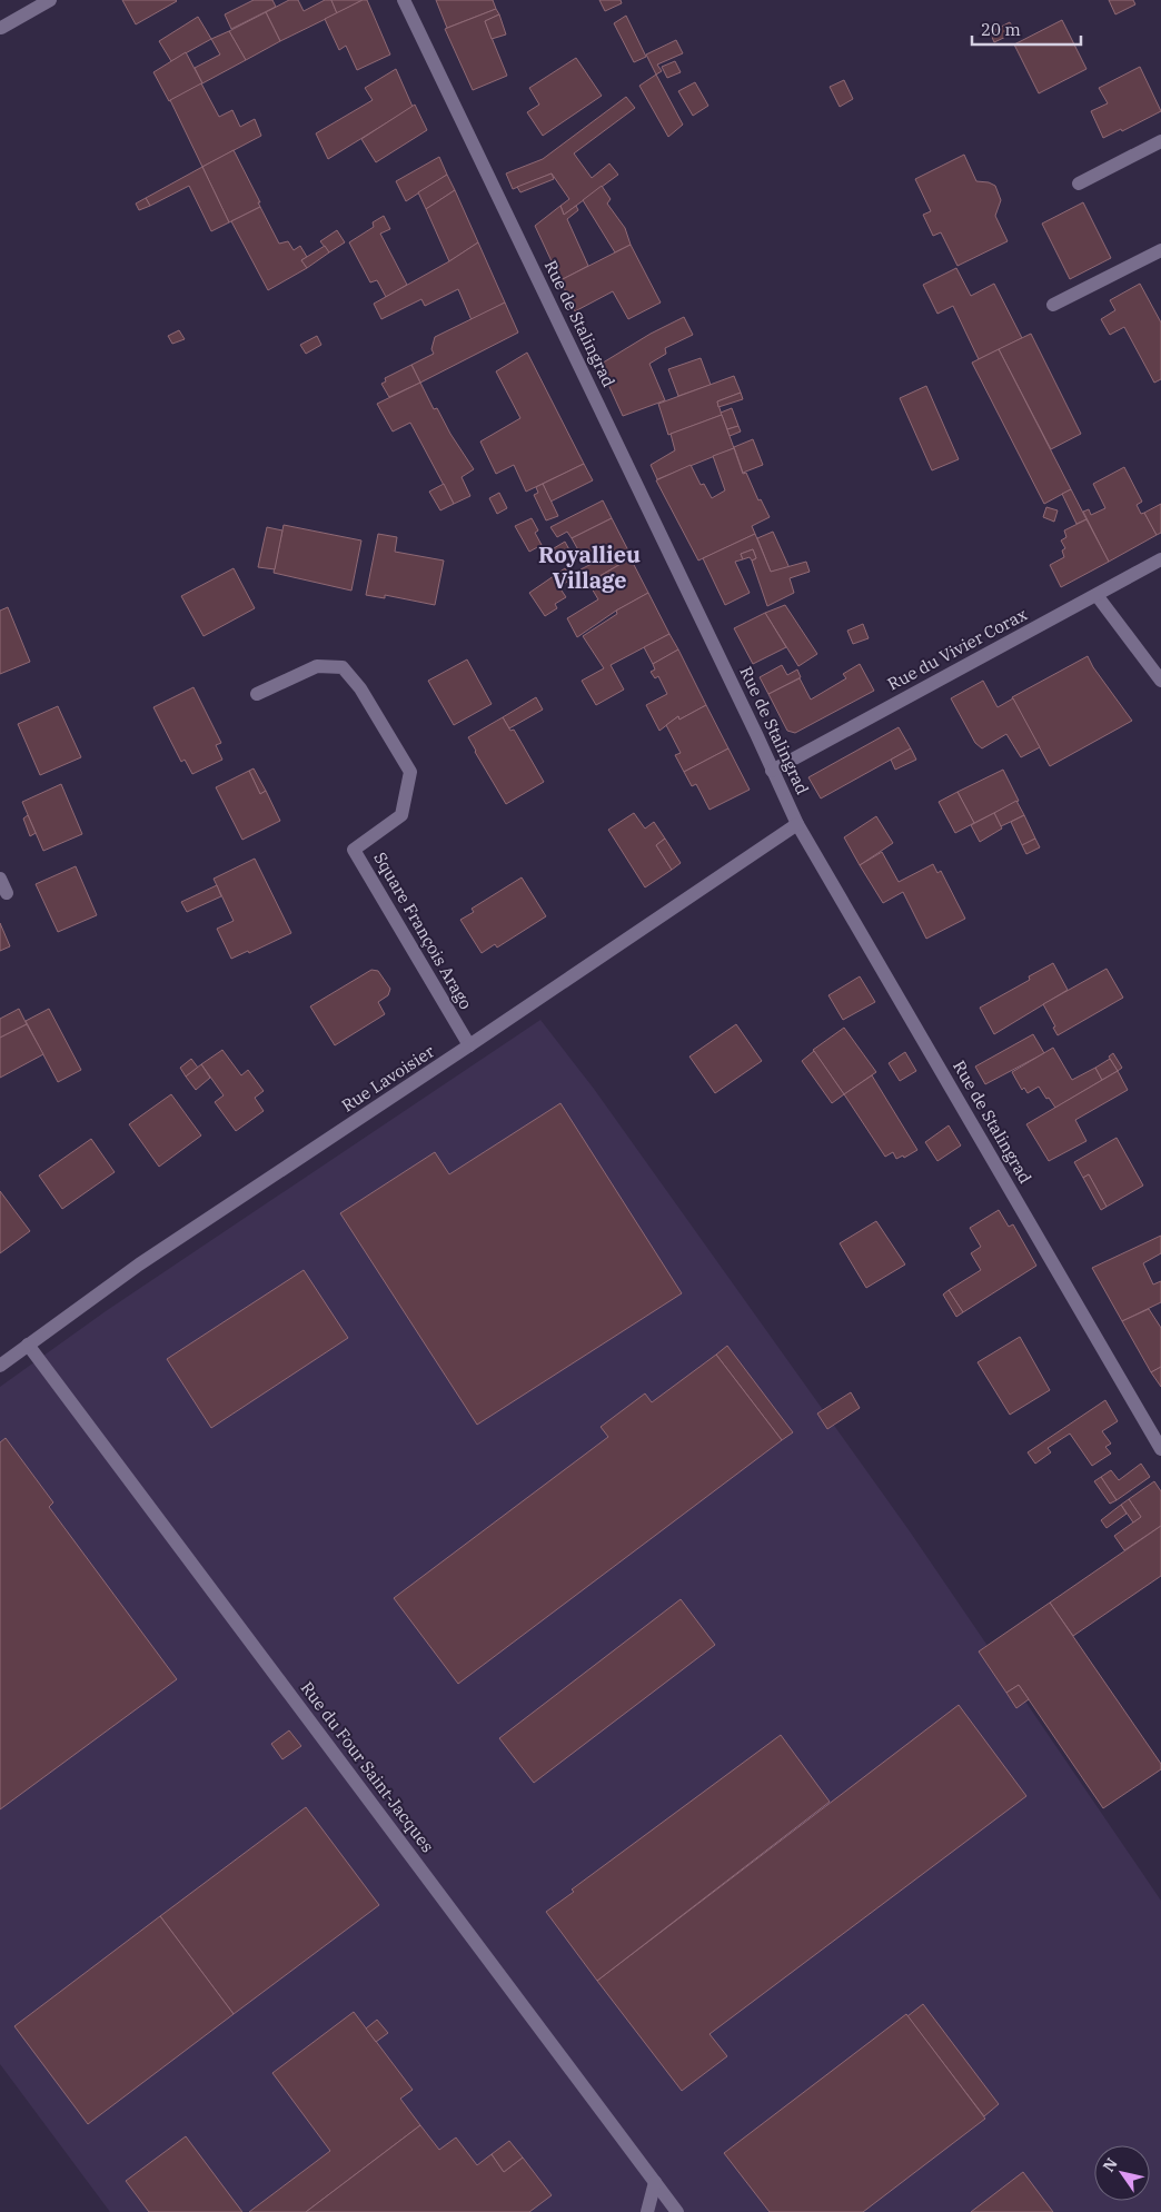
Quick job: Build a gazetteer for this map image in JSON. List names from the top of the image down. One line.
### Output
{"streets":{"street":["Rue de Stalingrad","Rue du Vivier Corax","Square François Arago","Rue Lavoisier","Rue du Four Saint-Jacques"]},"crossings":[["Rue de Stalingrad","Rue du Vivier Corax"],["Rue de Stalingrad","Rue Lavoisier"],["Square François Arago","Rue Lavoisier"],["Rue Lavoisier","Rue du Four Saint-Jacques"]],"districts":["Royallieu Village"],"scale_bar":"20 m","north":"top left"}
